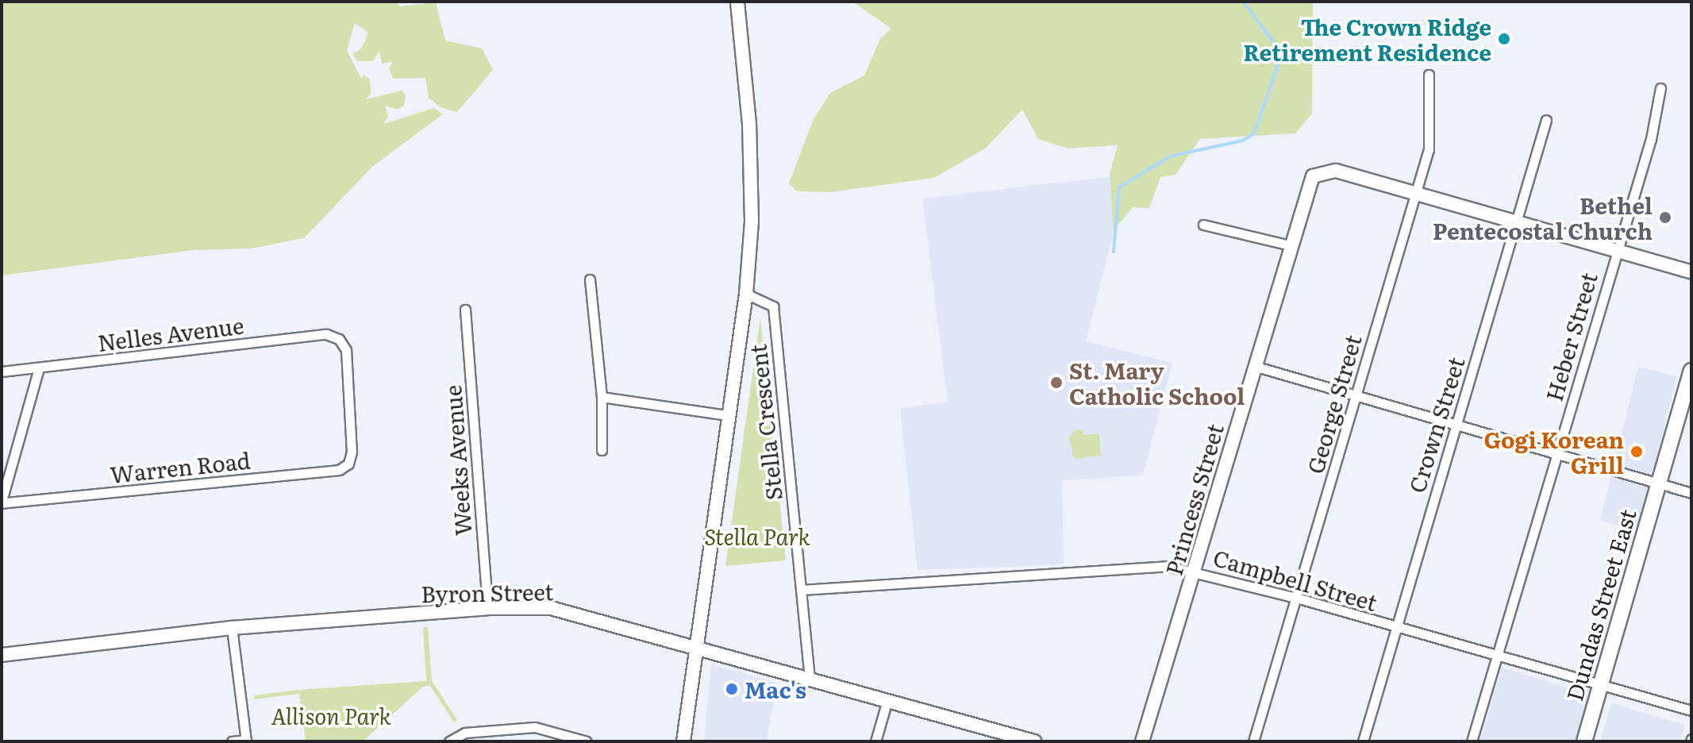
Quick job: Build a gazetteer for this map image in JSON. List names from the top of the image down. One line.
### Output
{"streets":{"main road":["Dundas Street East"],"street":["Nelles Avenue","Heber Street","George Street","Stella Crescent","Crown Street","Weeks Avenue","Warren Road","Princess Street","Campbell Street","Byron Street"]},"crossings":[["Nelles Avenue","Warren Road"],["Heber Street","Campbell Street"],["George Street","Princess Street"],["George Street","Campbell Street"],["Stella Crescent","Campbell Street"],["Stella Crescent","Byron Street"],["Crown Street","Campbell Street"],["Weeks Avenue","Byron Street"],["Princess Street","Campbell Street"],["Campbell Street","Dundas Street East"]],"parks":["Stella Park","Allison Park"],"places":["The Crown Ridge Retirement Residence","Bethel Pentecostal Church","St. Mary Catholic School","Gogi Korean Grill","Mac's"]}
